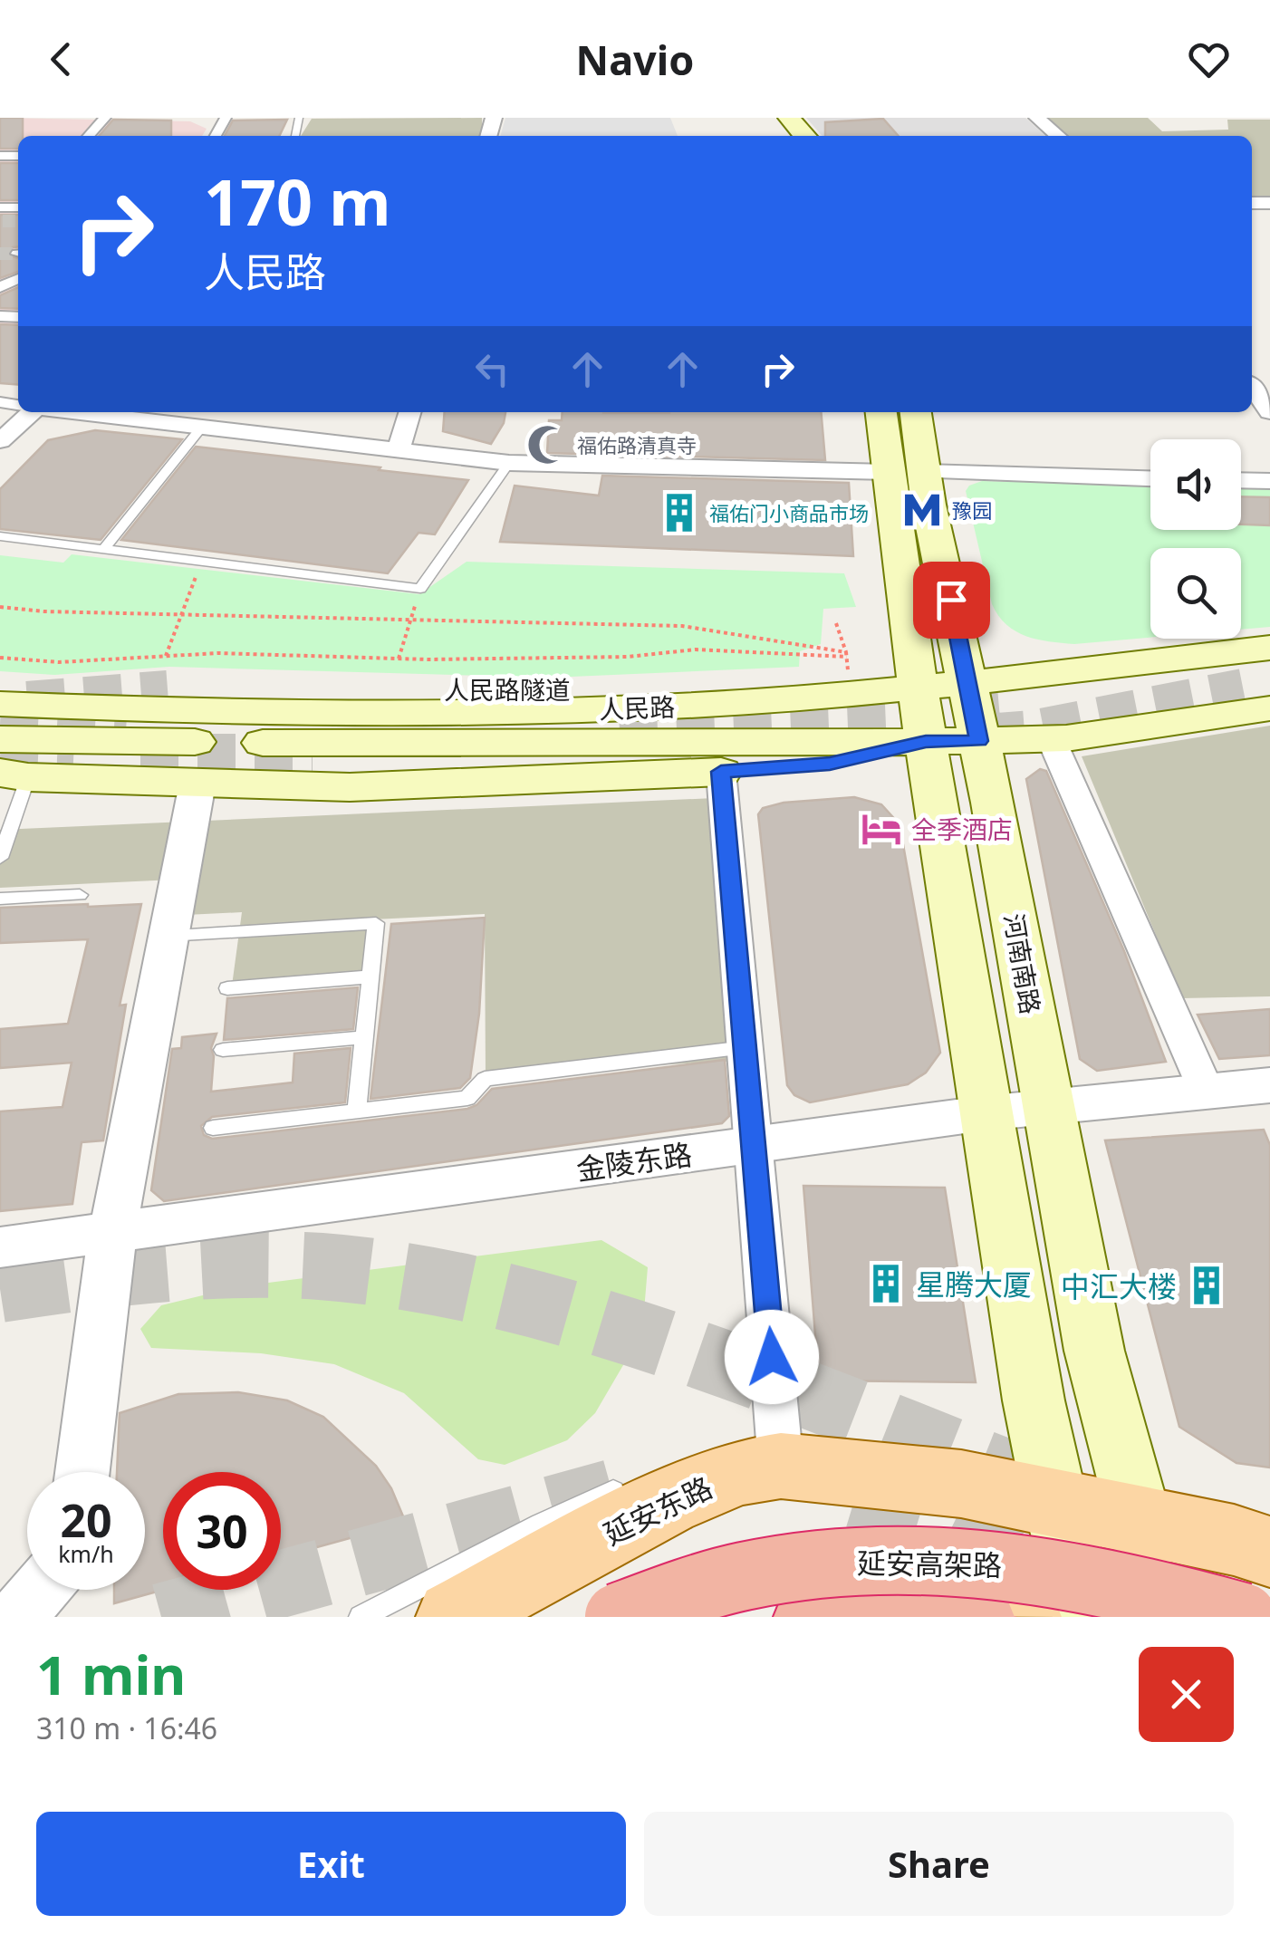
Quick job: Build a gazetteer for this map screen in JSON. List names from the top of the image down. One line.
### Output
{"streets":{"highway":["延安高架路"],"main road":["人民路隧道","人民路","河南南路","延安东路"],"street":["金陵东路"]},"crossings":[["人民路隧道","人民路"],["人民路","河南南路"],["河南南路","金陵东路"],["河南南路","延安东路"]],"places":{"mosque":["福佑路清真寺"],"metro station":["豫园"],"building":["福佑门小商品市场","星腾大厦","中汇大楼"],"hotel":["全季酒店"]},"page":{"header":"Navio","turn":["170 m","人民路"],"speed":"20 km/h","limit":"30","heading":["1 min","310 m · 16:46"],"buttons":["Exit","Share"]}}
